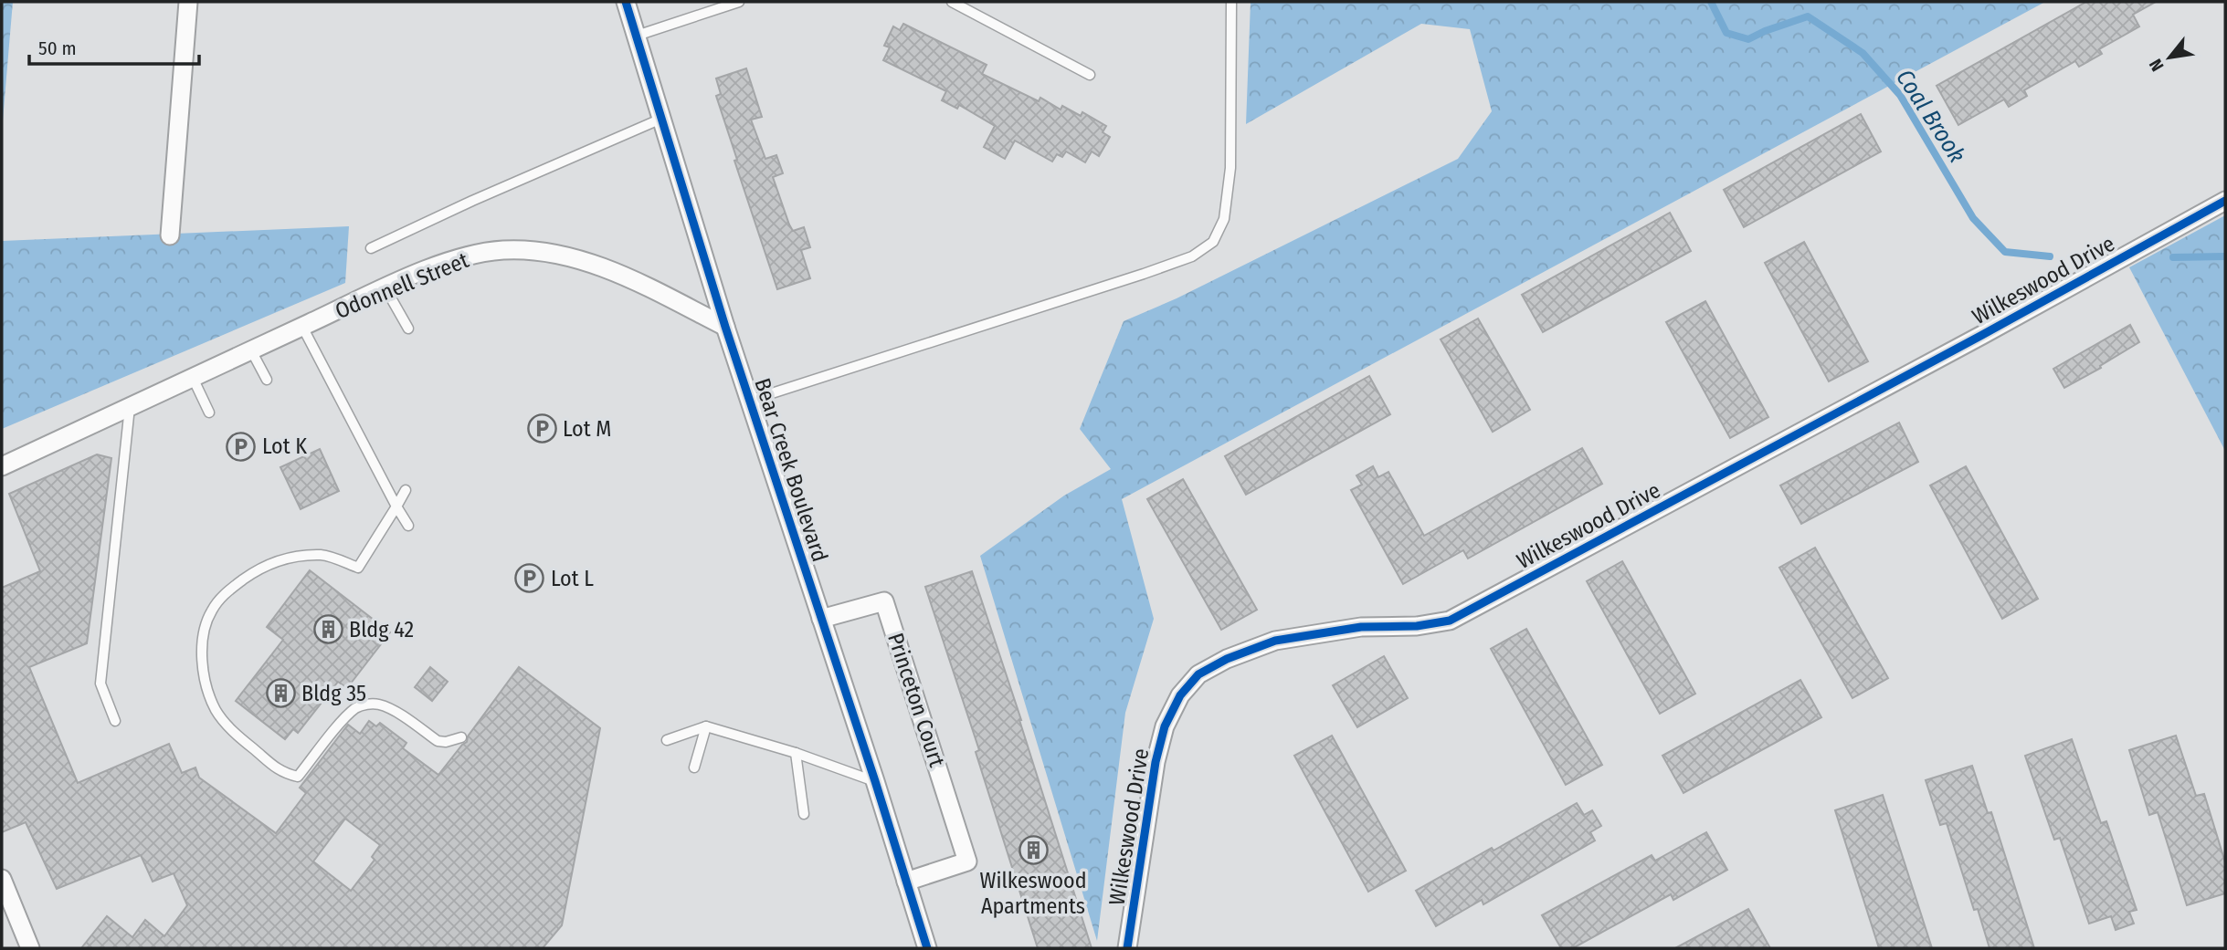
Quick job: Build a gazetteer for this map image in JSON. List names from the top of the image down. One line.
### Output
{"streets":{"street":["Wilkeswood Drive","Odonnell Street","Bear Creek Boulevard","Princeton Court"]},"crossings":[["Odonnell Street","Bear Creek Boulevard"],["Bear Creek Boulevard","Princeton Court"]],"water":["Coal Brook"],"places":{"parking":["Lot M","Lot K","Lot L"],"building":["Bldg 42","Bldg 35","Wilkeswood Apartments"]},"scale_bar":"50 m","north":"bottom left"}
